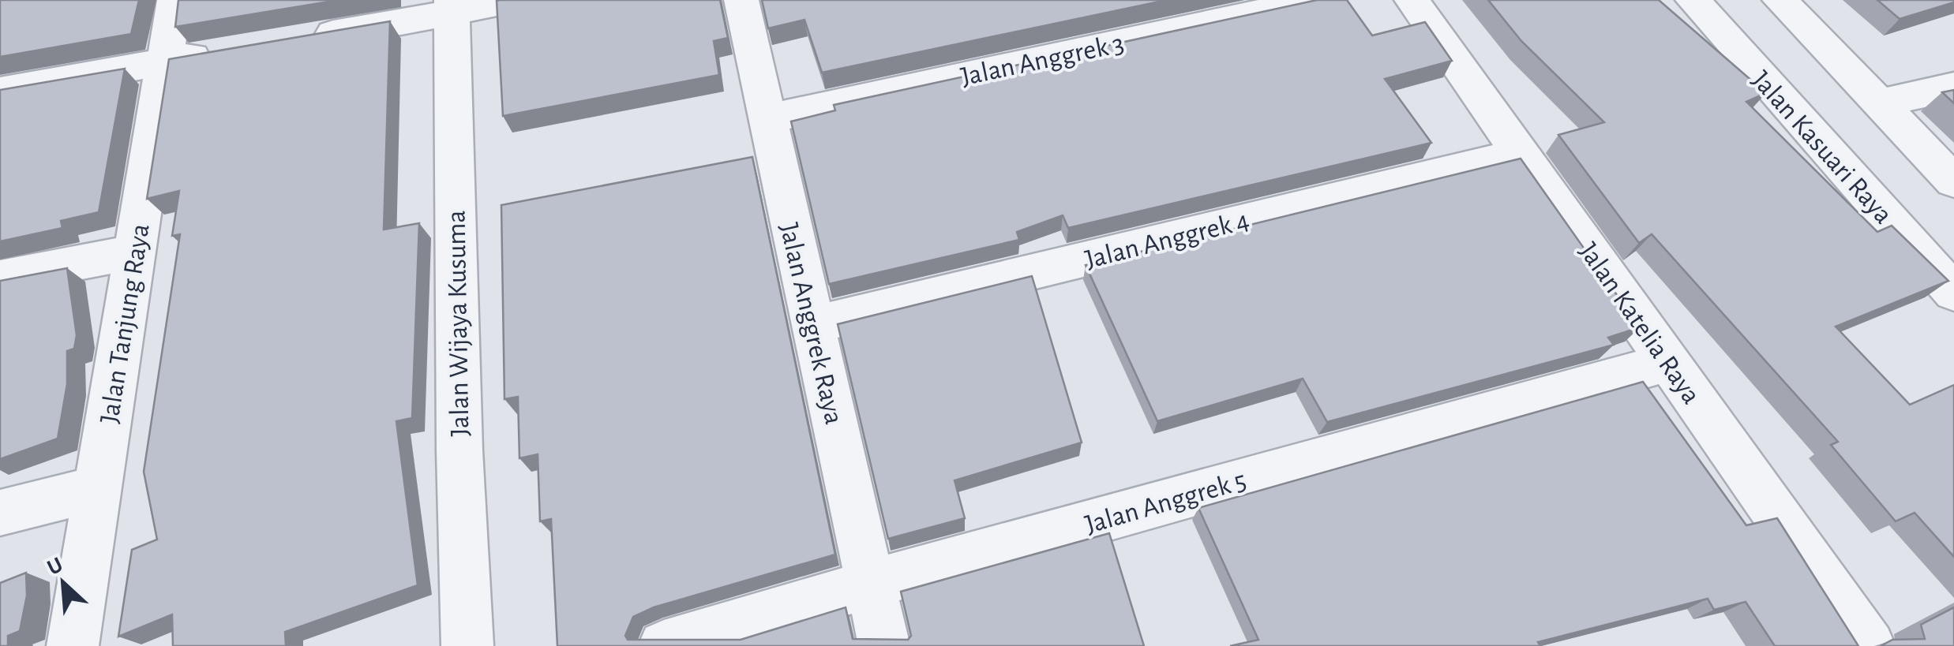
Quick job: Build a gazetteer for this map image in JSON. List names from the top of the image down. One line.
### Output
{"streets":{"street":["Jalan Anggrek 3","Jalan Kasuari Raya","Jalan Anggrek 4","Jalan Katelia Raya","Jalan Tanjung Raya","Jalan Wijaya Kusuma","Jalan Anggrek Raya","Jalan Anggrek 5"]},"crossings":[["Jalan Anggrek 3","Jalan Anggrek Raya"],["Jalan Anggrek 4","Jalan Katelia Raya"],["Jalan Anggrek 4","Jalan Anggrek Raya"],["Jalan Katelia Raya","Jalan Anggrek 5"],["Jalan Anggrek Raya","Jalan Anggrek 5"]],"north":"top left"}
